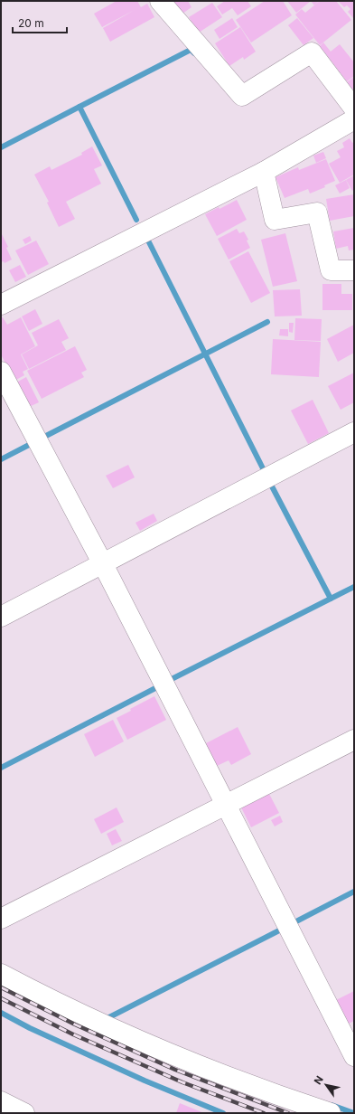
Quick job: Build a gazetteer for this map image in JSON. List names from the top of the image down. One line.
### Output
{"scale_bar":"20 m","north":"top left"}
